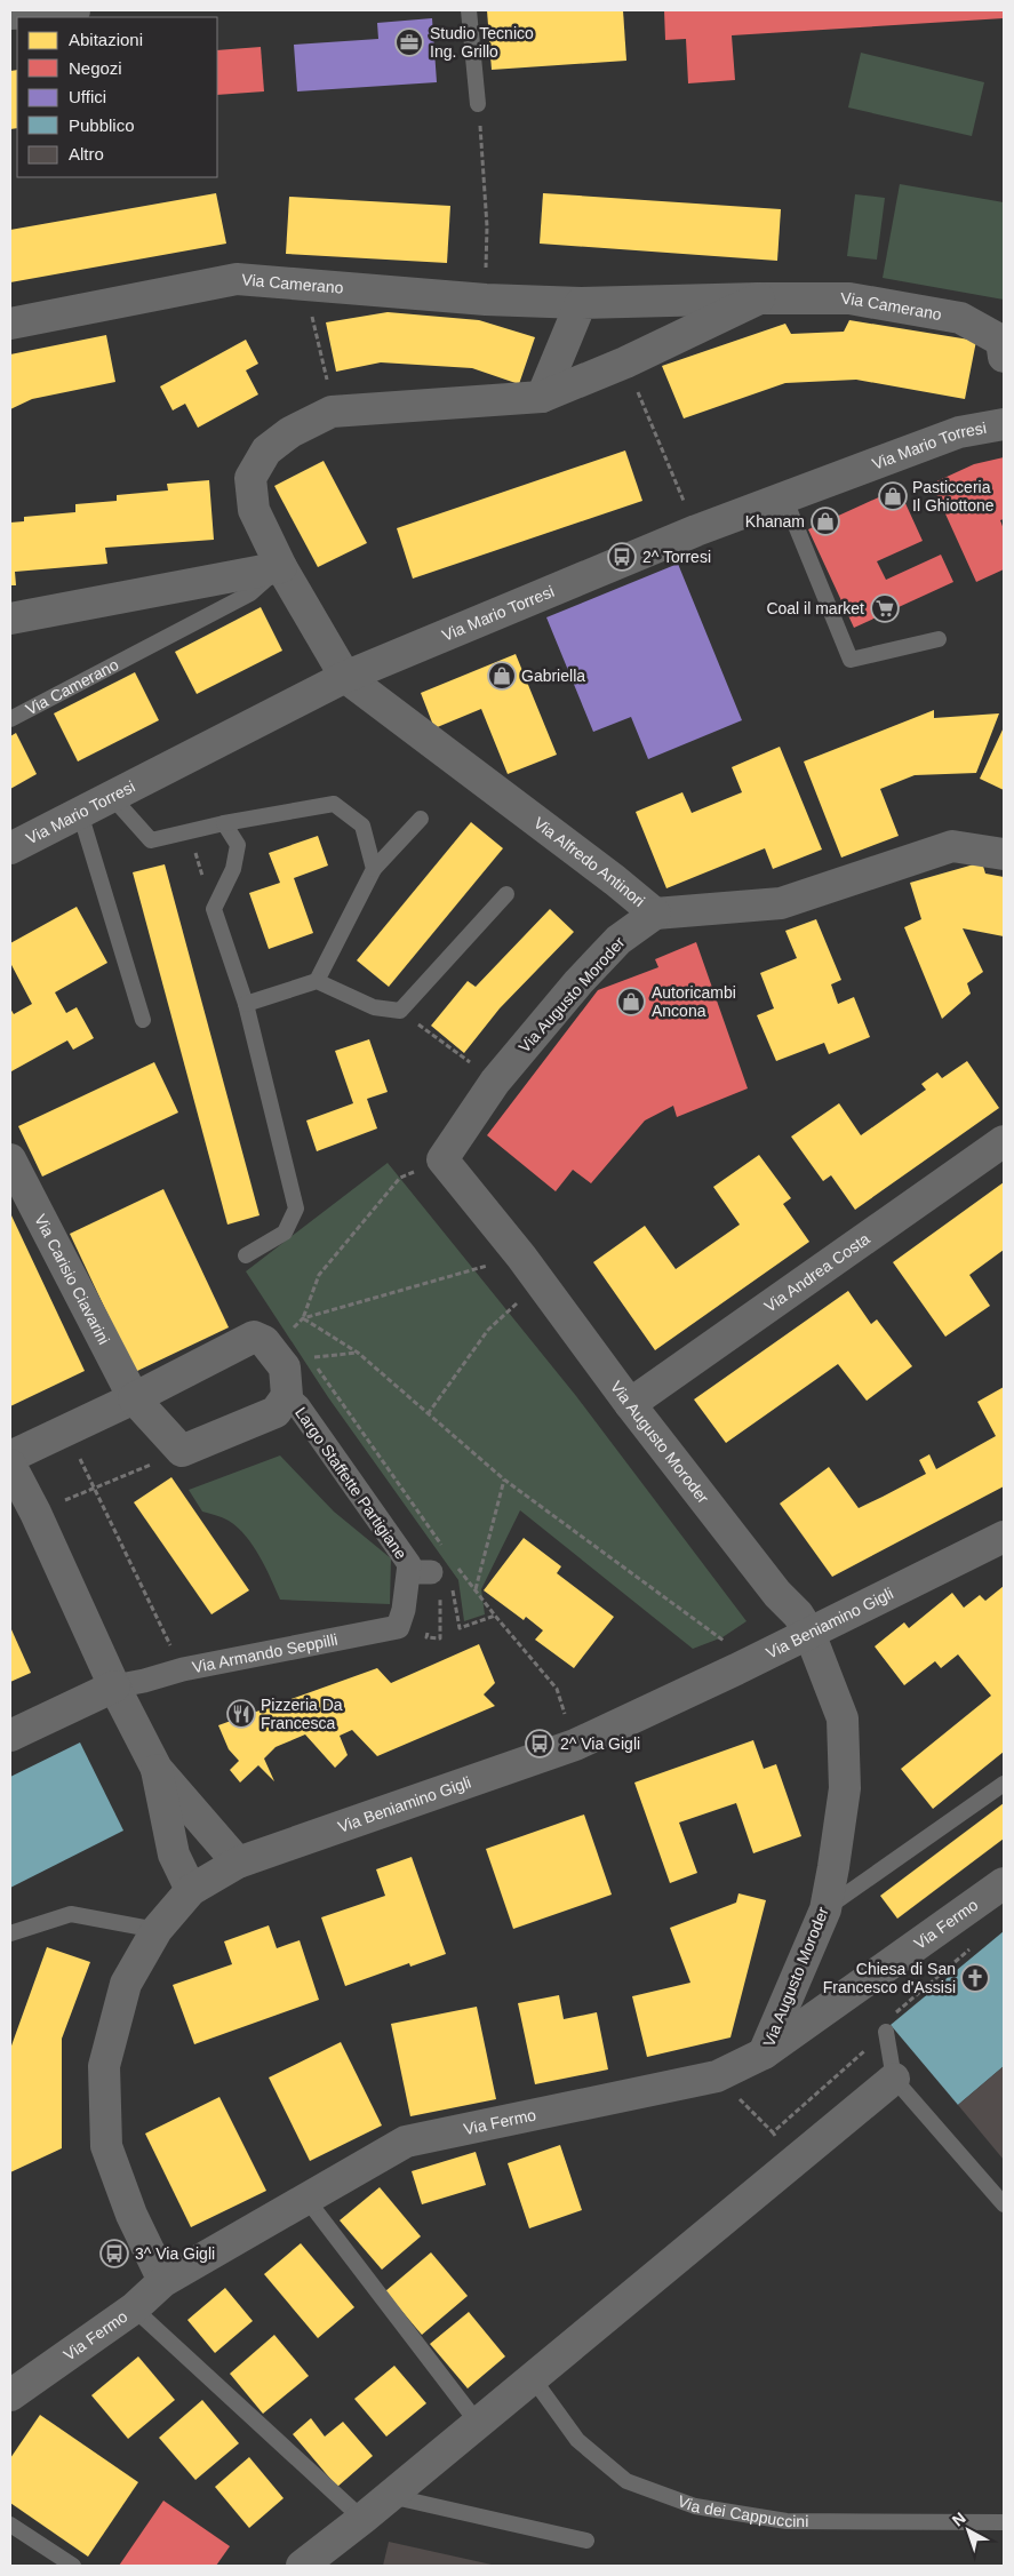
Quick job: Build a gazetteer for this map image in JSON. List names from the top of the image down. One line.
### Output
{"streets":{"street":["Via Camerano","Via Mario Torresi","Via Alfredo Antinori","Via Augusto Moroder","Via Andrea Costa","Via Carisio Ciavarini","Largo Staffette Partigiane","Via Beniamino Gigli","Via Armando Seppilli","Via Fermo"],"lane":["Via dei Cappuccini"]},"crossings":[["Via Camerano","Via Mario Torresi"],["Via Camerano","Via Alfredo Antinori"],["Via Mario Torresi","Via Alfredo Antinori"],["Via Alfredo Antinori","Via Augusto Moroder"],["Via Augusto Moroder","Via Andrea Costa"],["Via Augusto Moroder","Via Beniamino Gigli"],["Via Augusto Moroder","Via Fermo"],["Largo Staffette Partigiane","Via Armando Seppilli"],["Via Beniamino Gigli","Via Fermo"]],"places":{"office":["Studio Tecnico Ing. Grillo"],"shop":["Pasticceria Il Ghiottone","Khanam","Gabriella","Autoricambi Ancona"],"bus stop":["2^ Torresi","2^ Via Gigli","3^ Via Gigli"],"supermarket":["Coal il market"],"restaurant":["Pizzeria Da Francesca"],"church":["Chiesa di San Francesco d'Assisi"]},"legend":["Abitazioni","Negozi","Uffici","Pubblico","Altro"],"north":"top left"}
